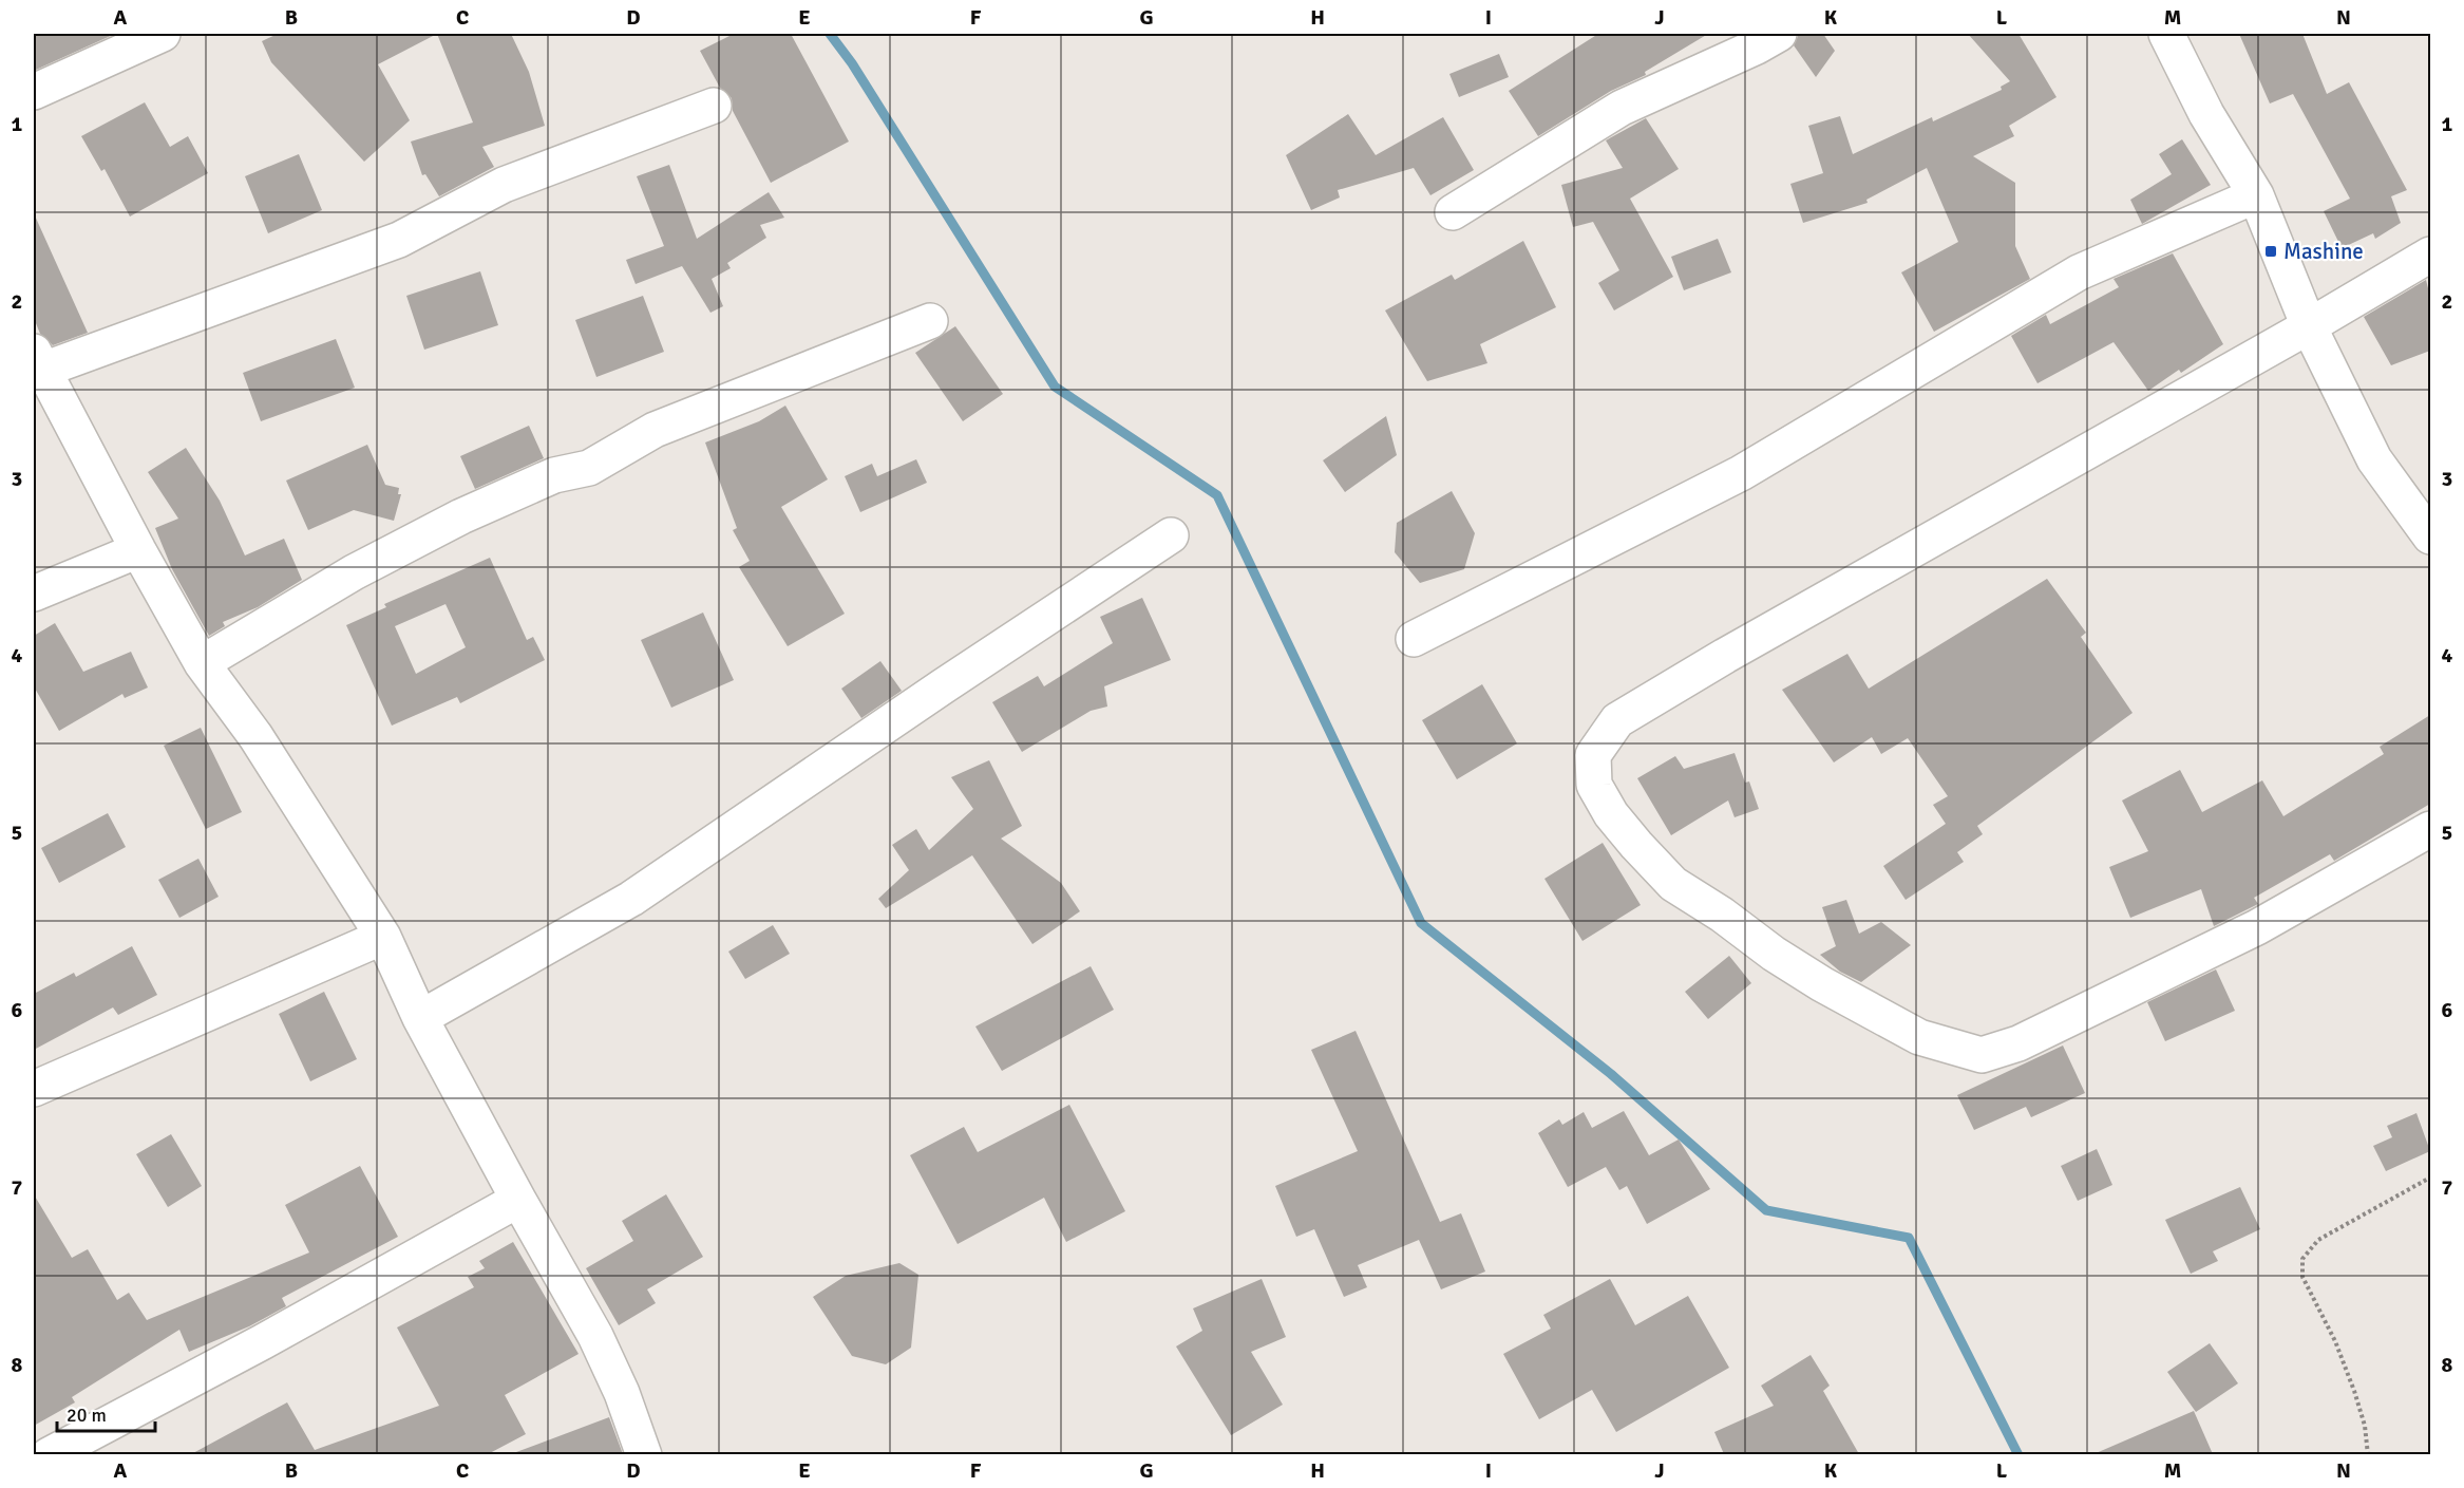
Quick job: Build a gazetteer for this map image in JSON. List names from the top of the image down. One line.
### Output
{"places":{"transit":["Mashine"]},"scale_bar":"20 m","grid":{"columns":["A","B","C","D","E","F","G","H","I","J","K","L","M","N"],"rows":["1","2","3","4","5","6","7","8"]}}
